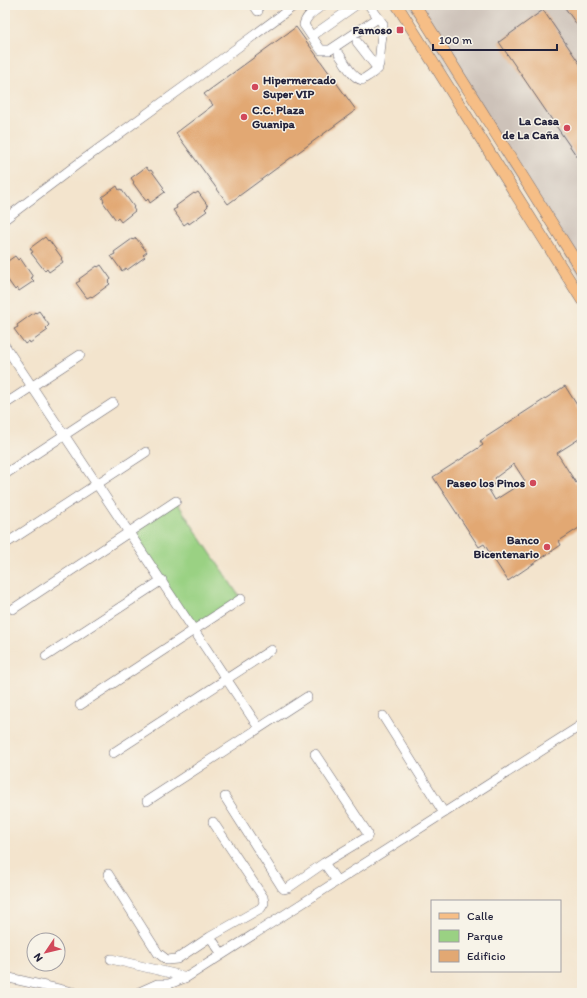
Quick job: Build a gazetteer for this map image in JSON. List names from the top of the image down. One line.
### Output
{"places":{"transit":["Famoso"],"other":["Hipermercado Super VIP","C.C. Plaza Guanipa","La Casa de La Caña","Paseo los Pinos","Banco Bicentenario"]},"legend":["Calle","Parque","Edificio"],"scale_bar":"100 m","north":"bottom left"}
